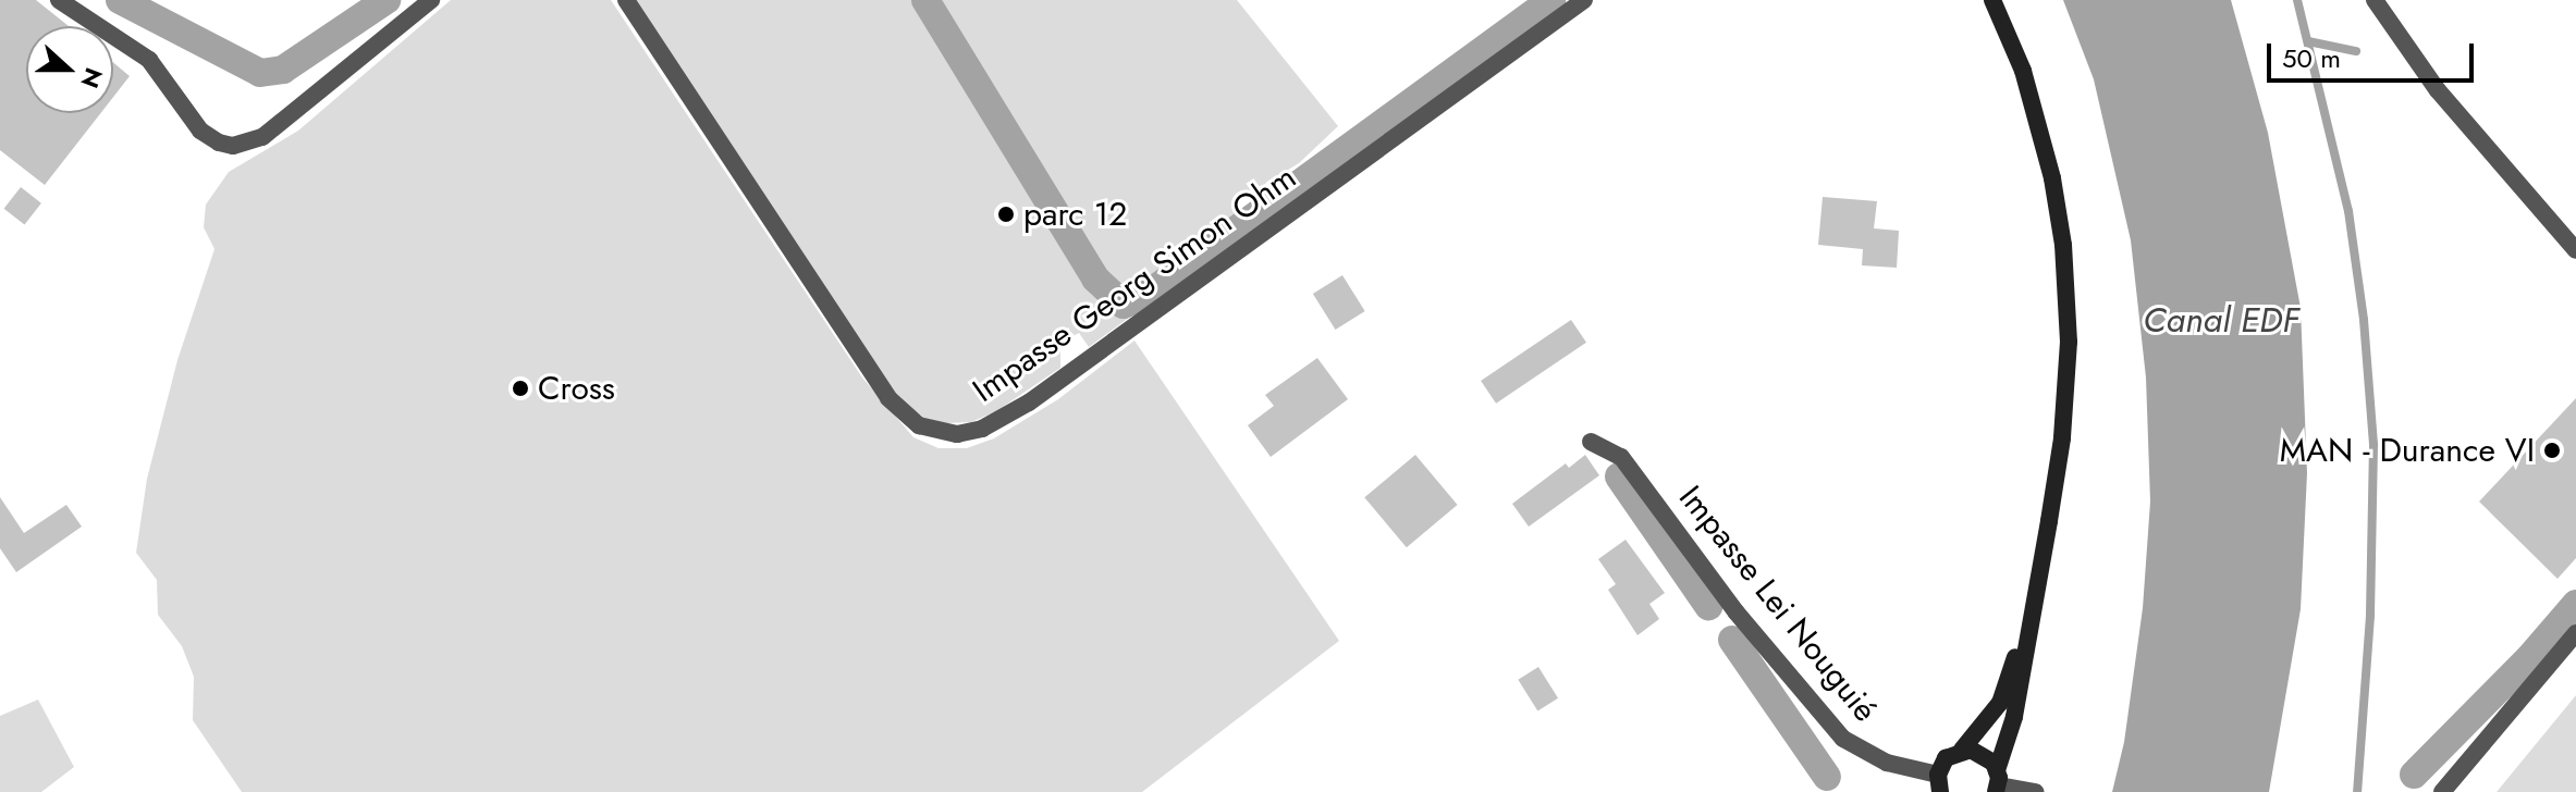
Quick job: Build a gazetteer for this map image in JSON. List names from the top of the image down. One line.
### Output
{"streets":{"street":["Impasse Georg Simon Ohm","Impasse Lei Nouguié"]},"water":["Canal EDF"],"places":["parc 12","Cross","MAN - Durance VI"],"scale_bar":"50 m","north":"right"}
